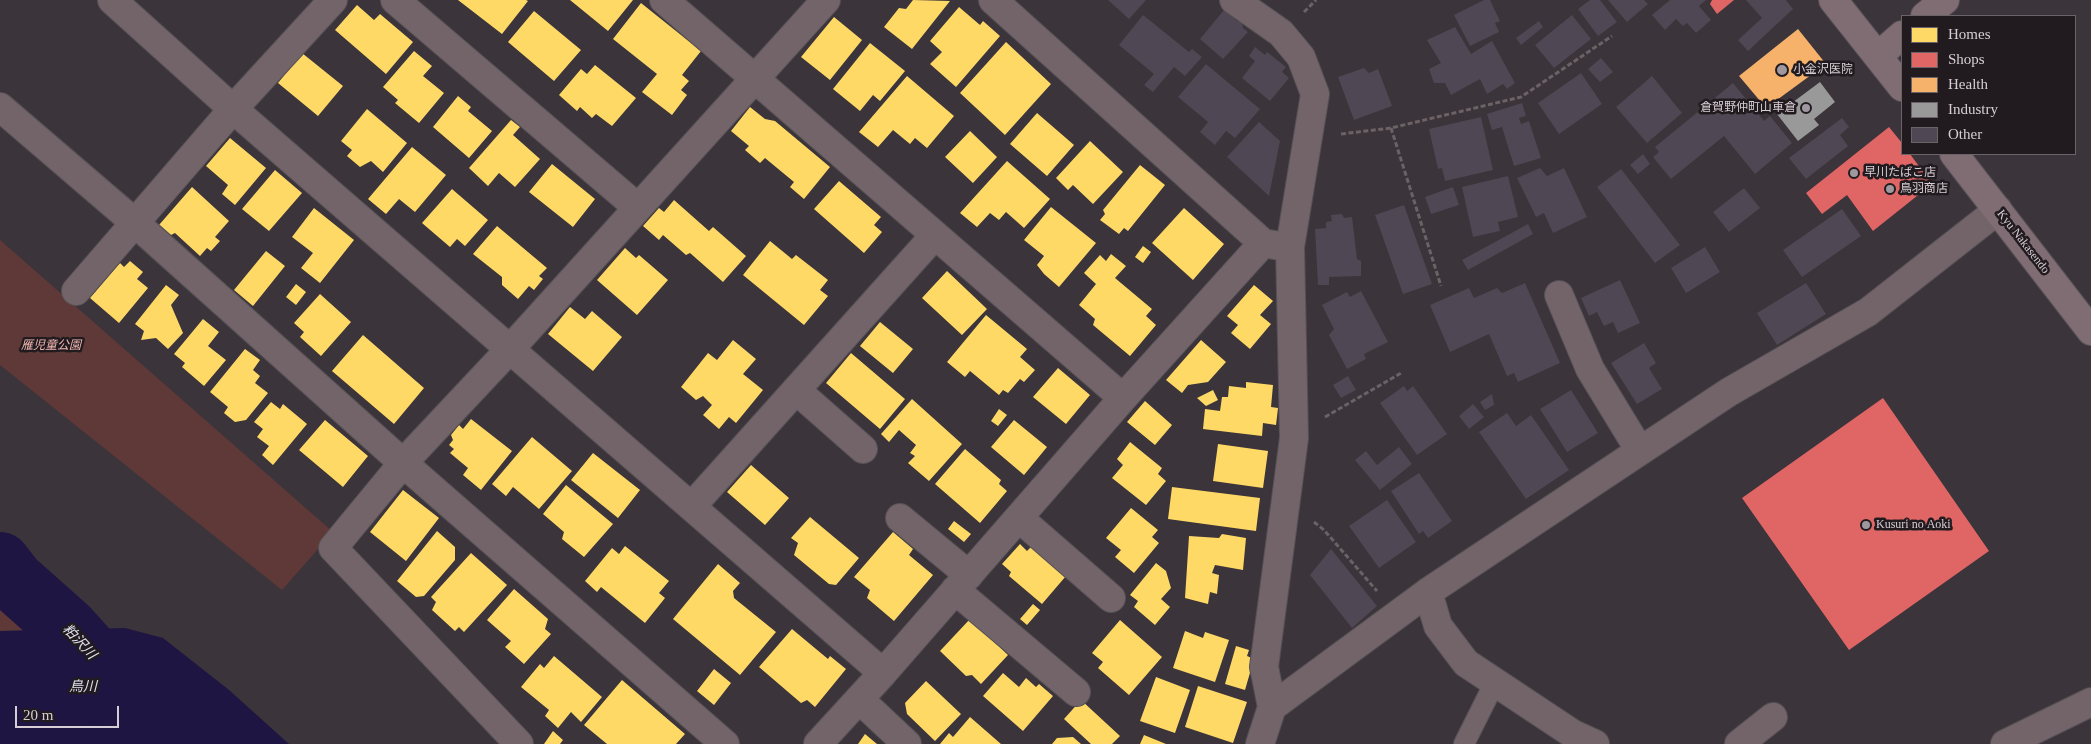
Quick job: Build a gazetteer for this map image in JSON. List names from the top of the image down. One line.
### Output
{"streets":{"main road":["Kyu Nakasendo"]},"water":["粕沢川","烏川"],"parks":["雁児童公園"],"places":["小金沢医院","倉賀野仲町山車倉","早川たばこ店","鳥羽商店","Kusuri no Aoki"],"legend":["Homes","Shops","Health","Industry","Other"],"scale_bar":"20 m"}
